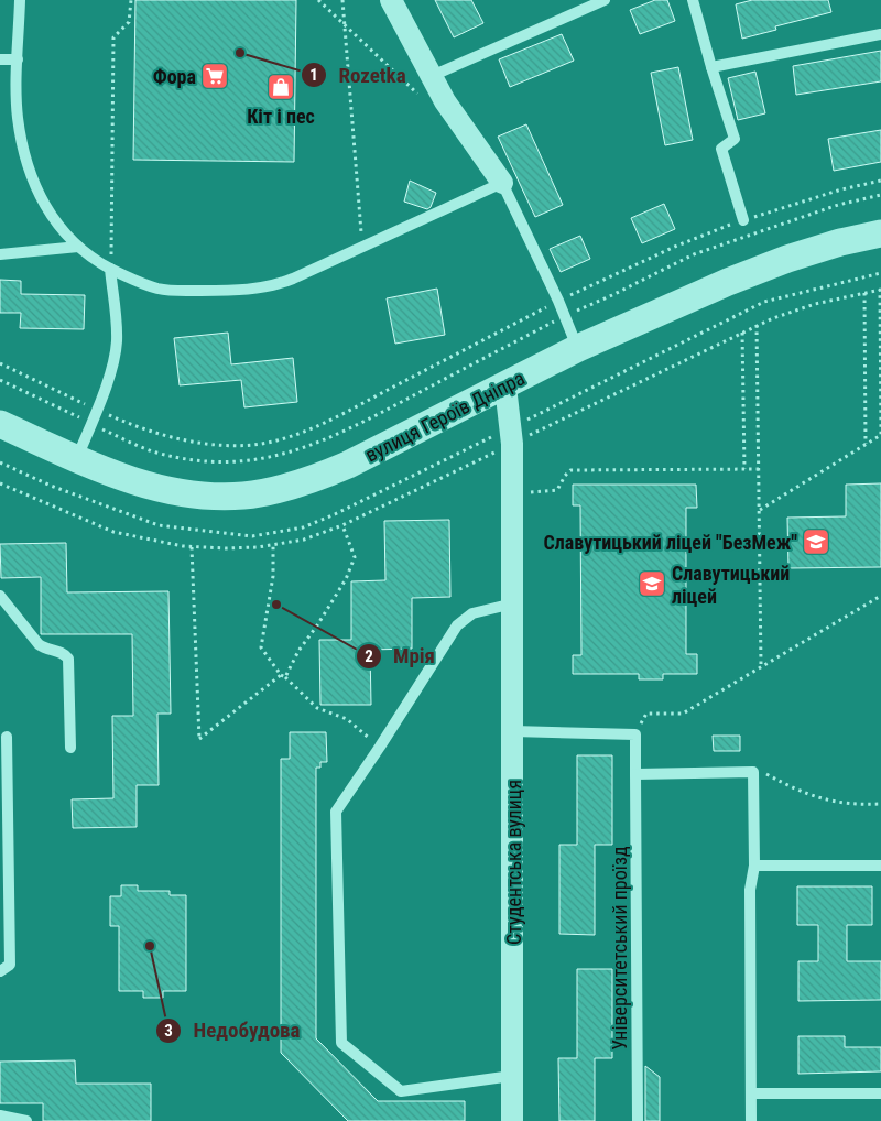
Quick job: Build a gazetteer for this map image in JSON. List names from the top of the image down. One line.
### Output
{"streets":{"street":["вулиця Героїв Дніпра","Студентська вулиця"],"lane":["Університетський проїзд"]},"crossings":[["вулиця Героїв Дніпра","Студентська вулиця"]],"places":{"other":["Rozetka","Мрiя","Недобудова"],"supermarket":["Фора"],"shop":["Кіт і пес"],"school or university":["Славутицький ліцей \"БезМеж\"","Славутицький ліцей"]}}
